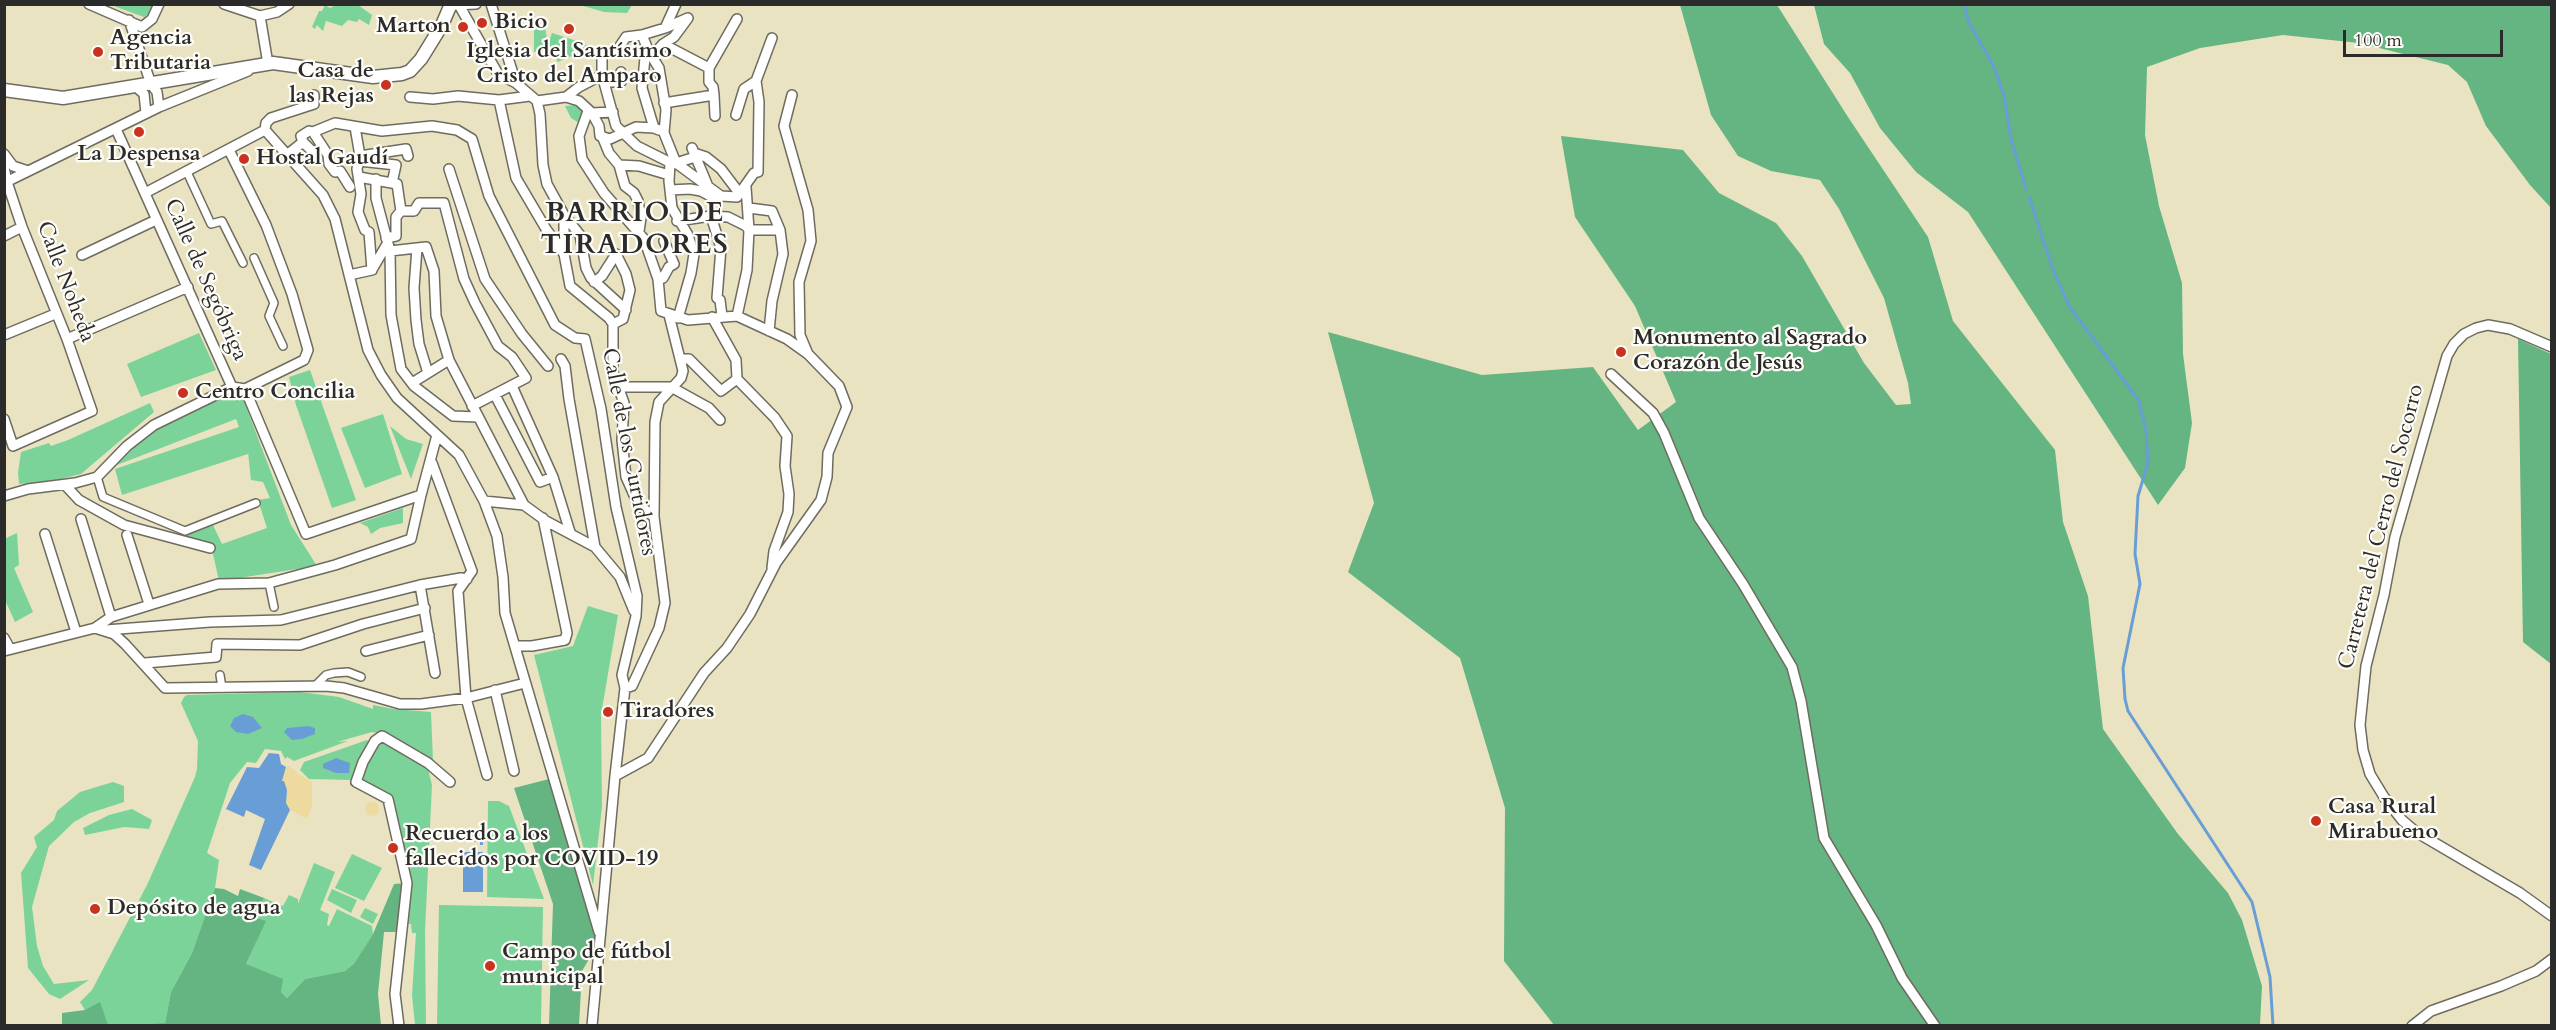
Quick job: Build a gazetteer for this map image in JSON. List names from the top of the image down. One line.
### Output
{"streets":{"street":["Calle de Segóbriga","Calle Noheda","Calle de los Curtidores","Carretera del Cerro del Socorro"]},"districts":["BARRIO DE TIRADORES"],"places":["Bicio","Marton","Iglesia del Santísimo Cristo del Amparo","Agencia Tributaria","Casa de las Rejas","La Despensa","Hostal Gaudí","Monumento al Sagrado Corazón de Jesús","Centro Concilia","Tiradores","Casa Rural Mirabueno","Recuerdo a los fallecidos por COVID-19","Depósito de agua","Campo de fútbol municipal"],"scale_bar":"100 m"}
